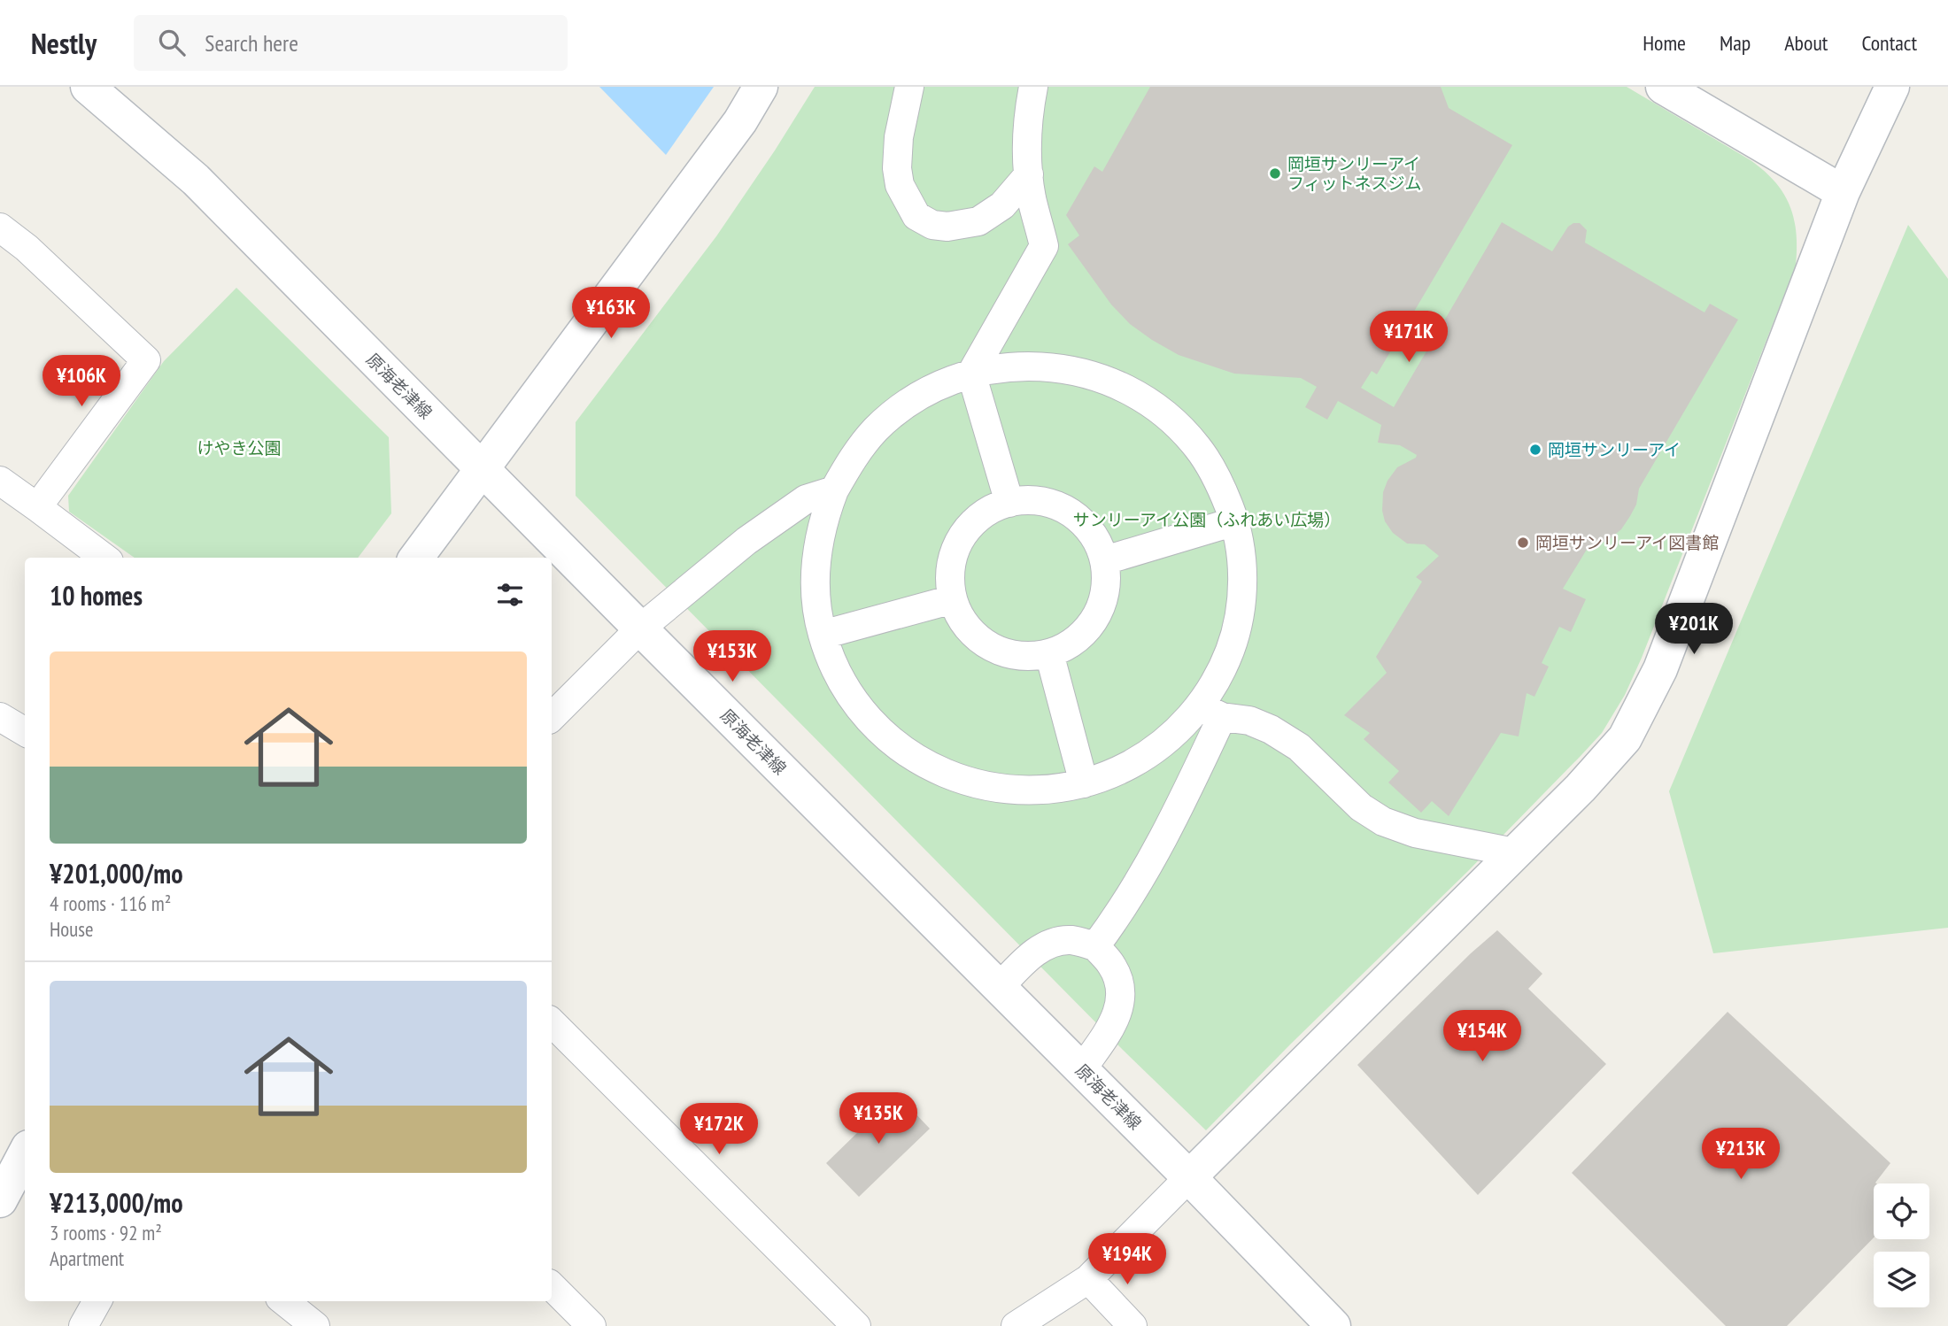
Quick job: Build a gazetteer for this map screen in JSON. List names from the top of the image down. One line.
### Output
{"streets":{"street":["原海老津線"]},"parks":["けやき公園","サンリーアイ公園（ふれあい広場）"],"places":["岡垣サンリーアイ フィットネスジム","岡垣サンリーアイ","岡垣サンリーアイ図書館"],"page":{"header":"Nestly","search":"Search here","nav":["Home","Map","About","Contact"],"price":["¥163K","¥171K","¥106K","¥201K","¥153K","¥154K","¥135K","¥172K","¥213K","¥194K"],"heading":"10 homes","list":[{"name":"¥201,000/mo","note":"4 rooms · 116 m² · House"},{"name":"¥213,000/mo","note":"3 rooms · 92 m² · Apartment"}]}}
